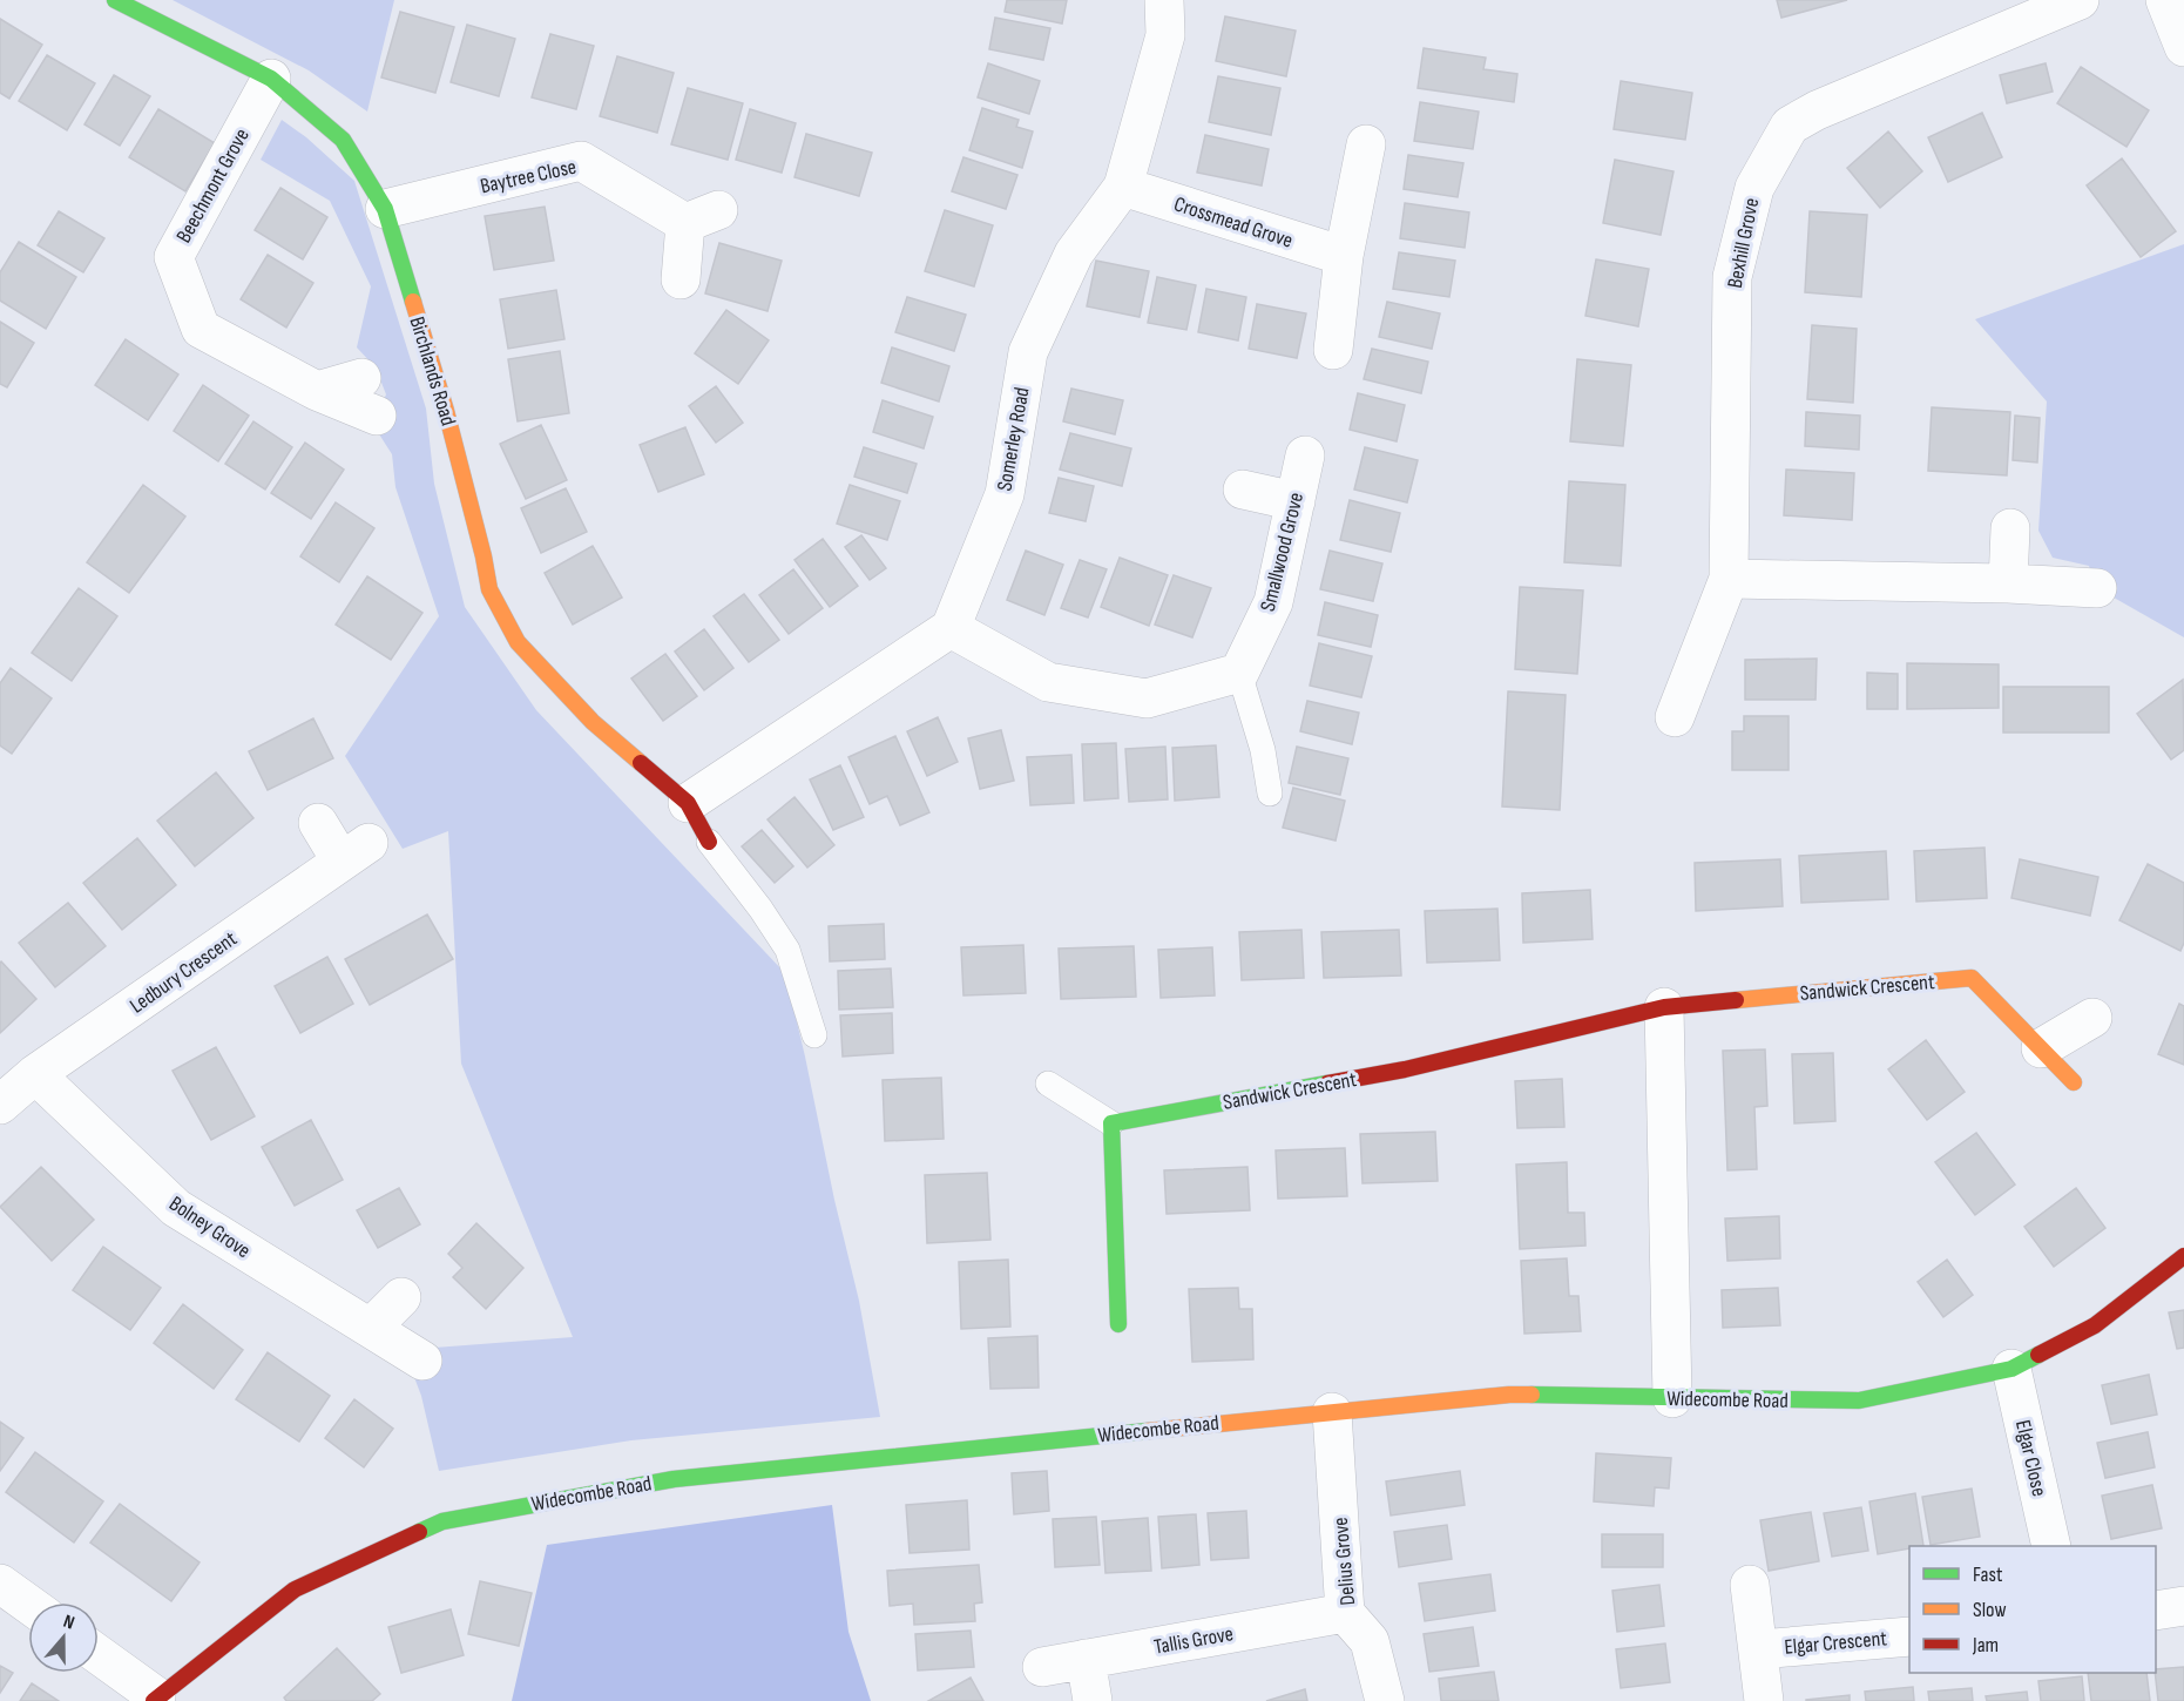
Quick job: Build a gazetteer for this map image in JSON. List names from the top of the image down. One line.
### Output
{"streets":{"street":["Baytree Close","Beechmont Grove","Crossmead Grove","Bexhill Grove","Birchlands Road","Somerley Road","Smallwood Grove","Ledbury Crescent","Sandwick Crescent","Bolney Grove","Widecombe Road","Elgar Close","Delius Grove","Tallis Grove","Elgar Crescent"]},"crossings":[["Baytree Close","Birchlands Road"],["Beechmont Grove","Birchlands Road"],["Crossmead Grove","Somerley Road"],["Ledbury Crescent","Bolney Grove"],["Widecombe Road","Elgar Close"],["Widecombe Road","Delius Grove"],["Delius Grove","Tallis Grove"]],"legend":["Fast","Slow","Jam"],"north":"top"}
